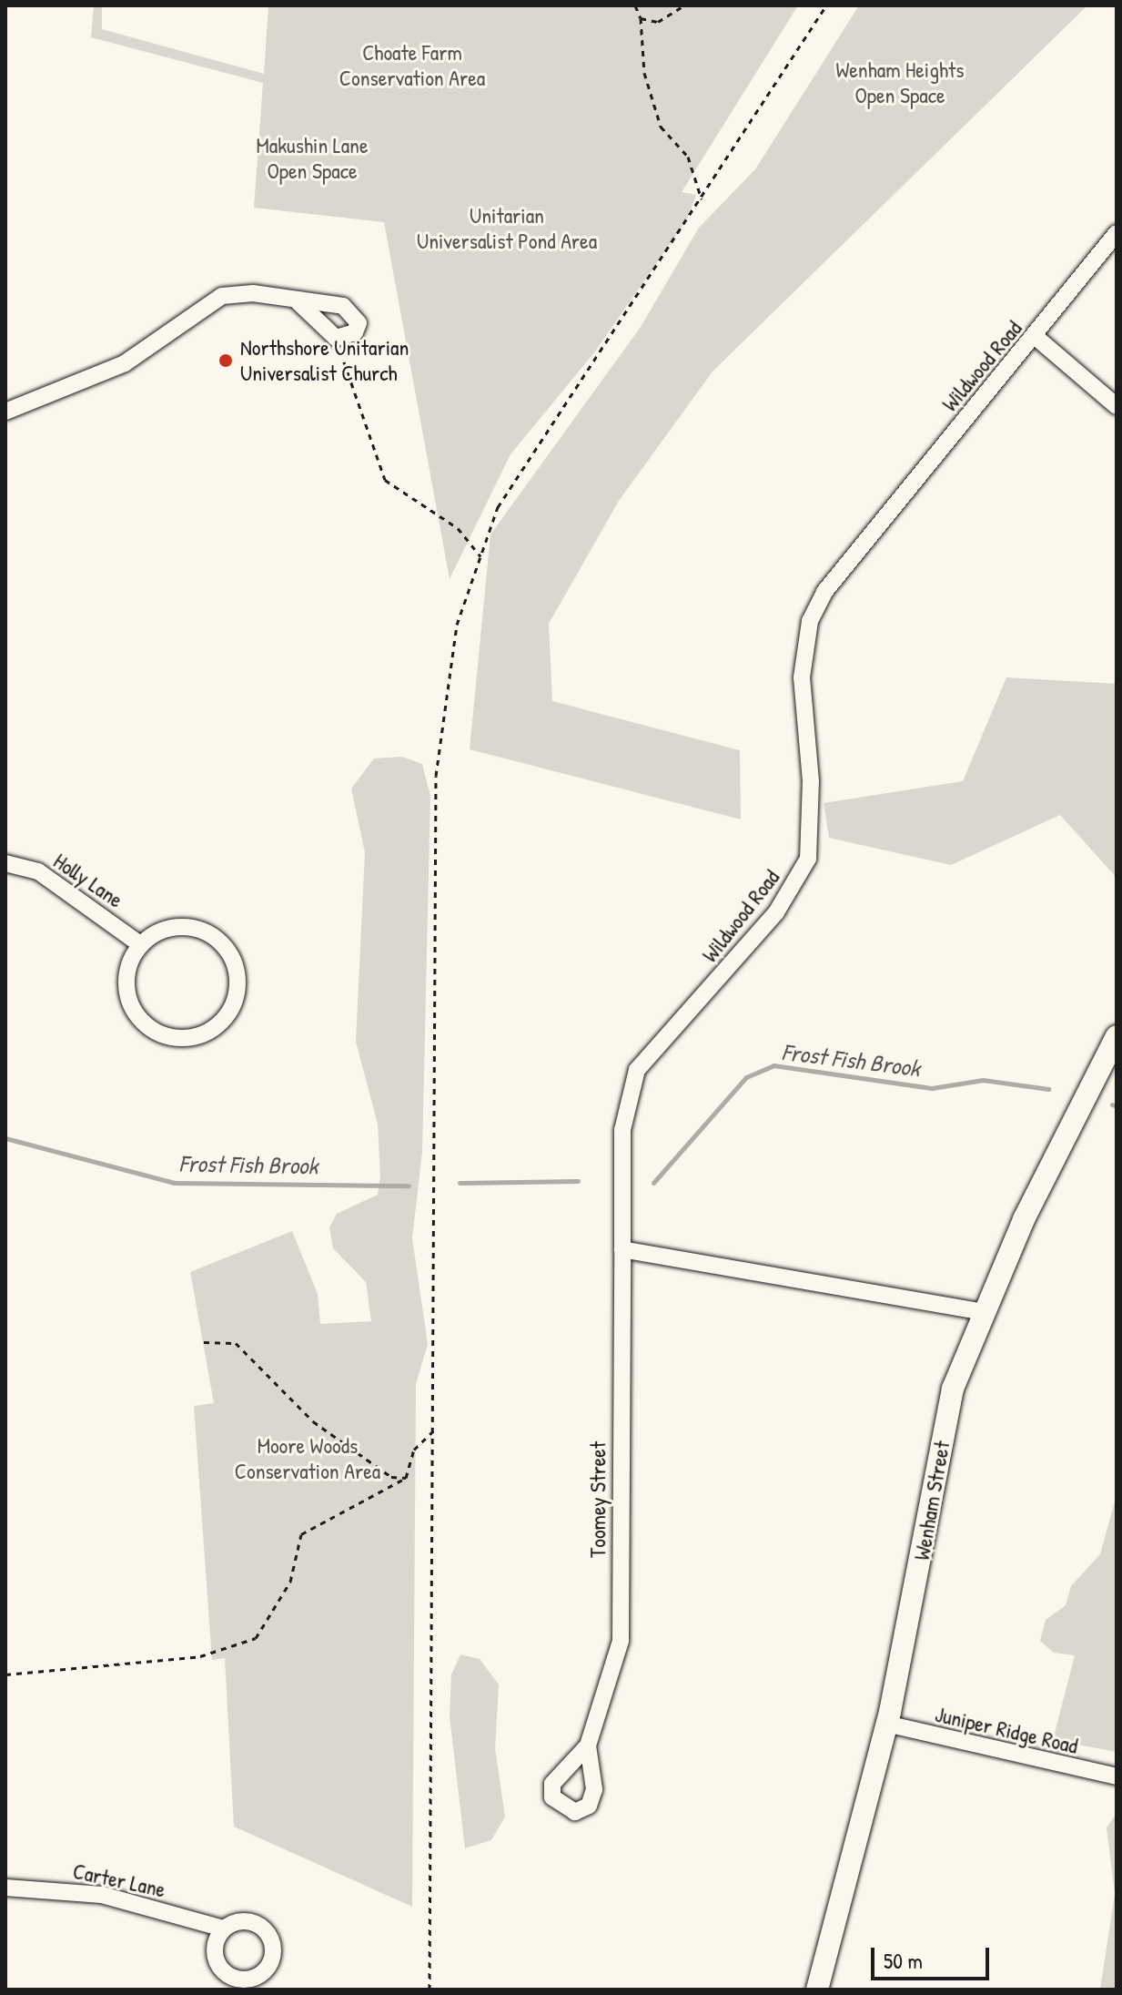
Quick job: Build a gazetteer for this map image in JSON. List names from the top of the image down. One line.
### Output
{"streets":{"main road":["Wenham Street"],"street":["Wildwood Road","Holly Lane","Toomey Street","Juniper Ridge Road","Carter Lane"]},"crossings":[["Wildwood Road","Toomey Street"],["Wenham Street","Juniper Ridge Road"]],"water":["Frost Fish Brook"],"parks":["Choate Farm Conservation Area","Wenham Heights Open Space","Makushin Lane Open Space","Unitarian Universalist Pond Area","Moore Woods Conservation Area"],"places":["Northshore Unitarian Universalist Church"],"scale_bar":"50 m"}
